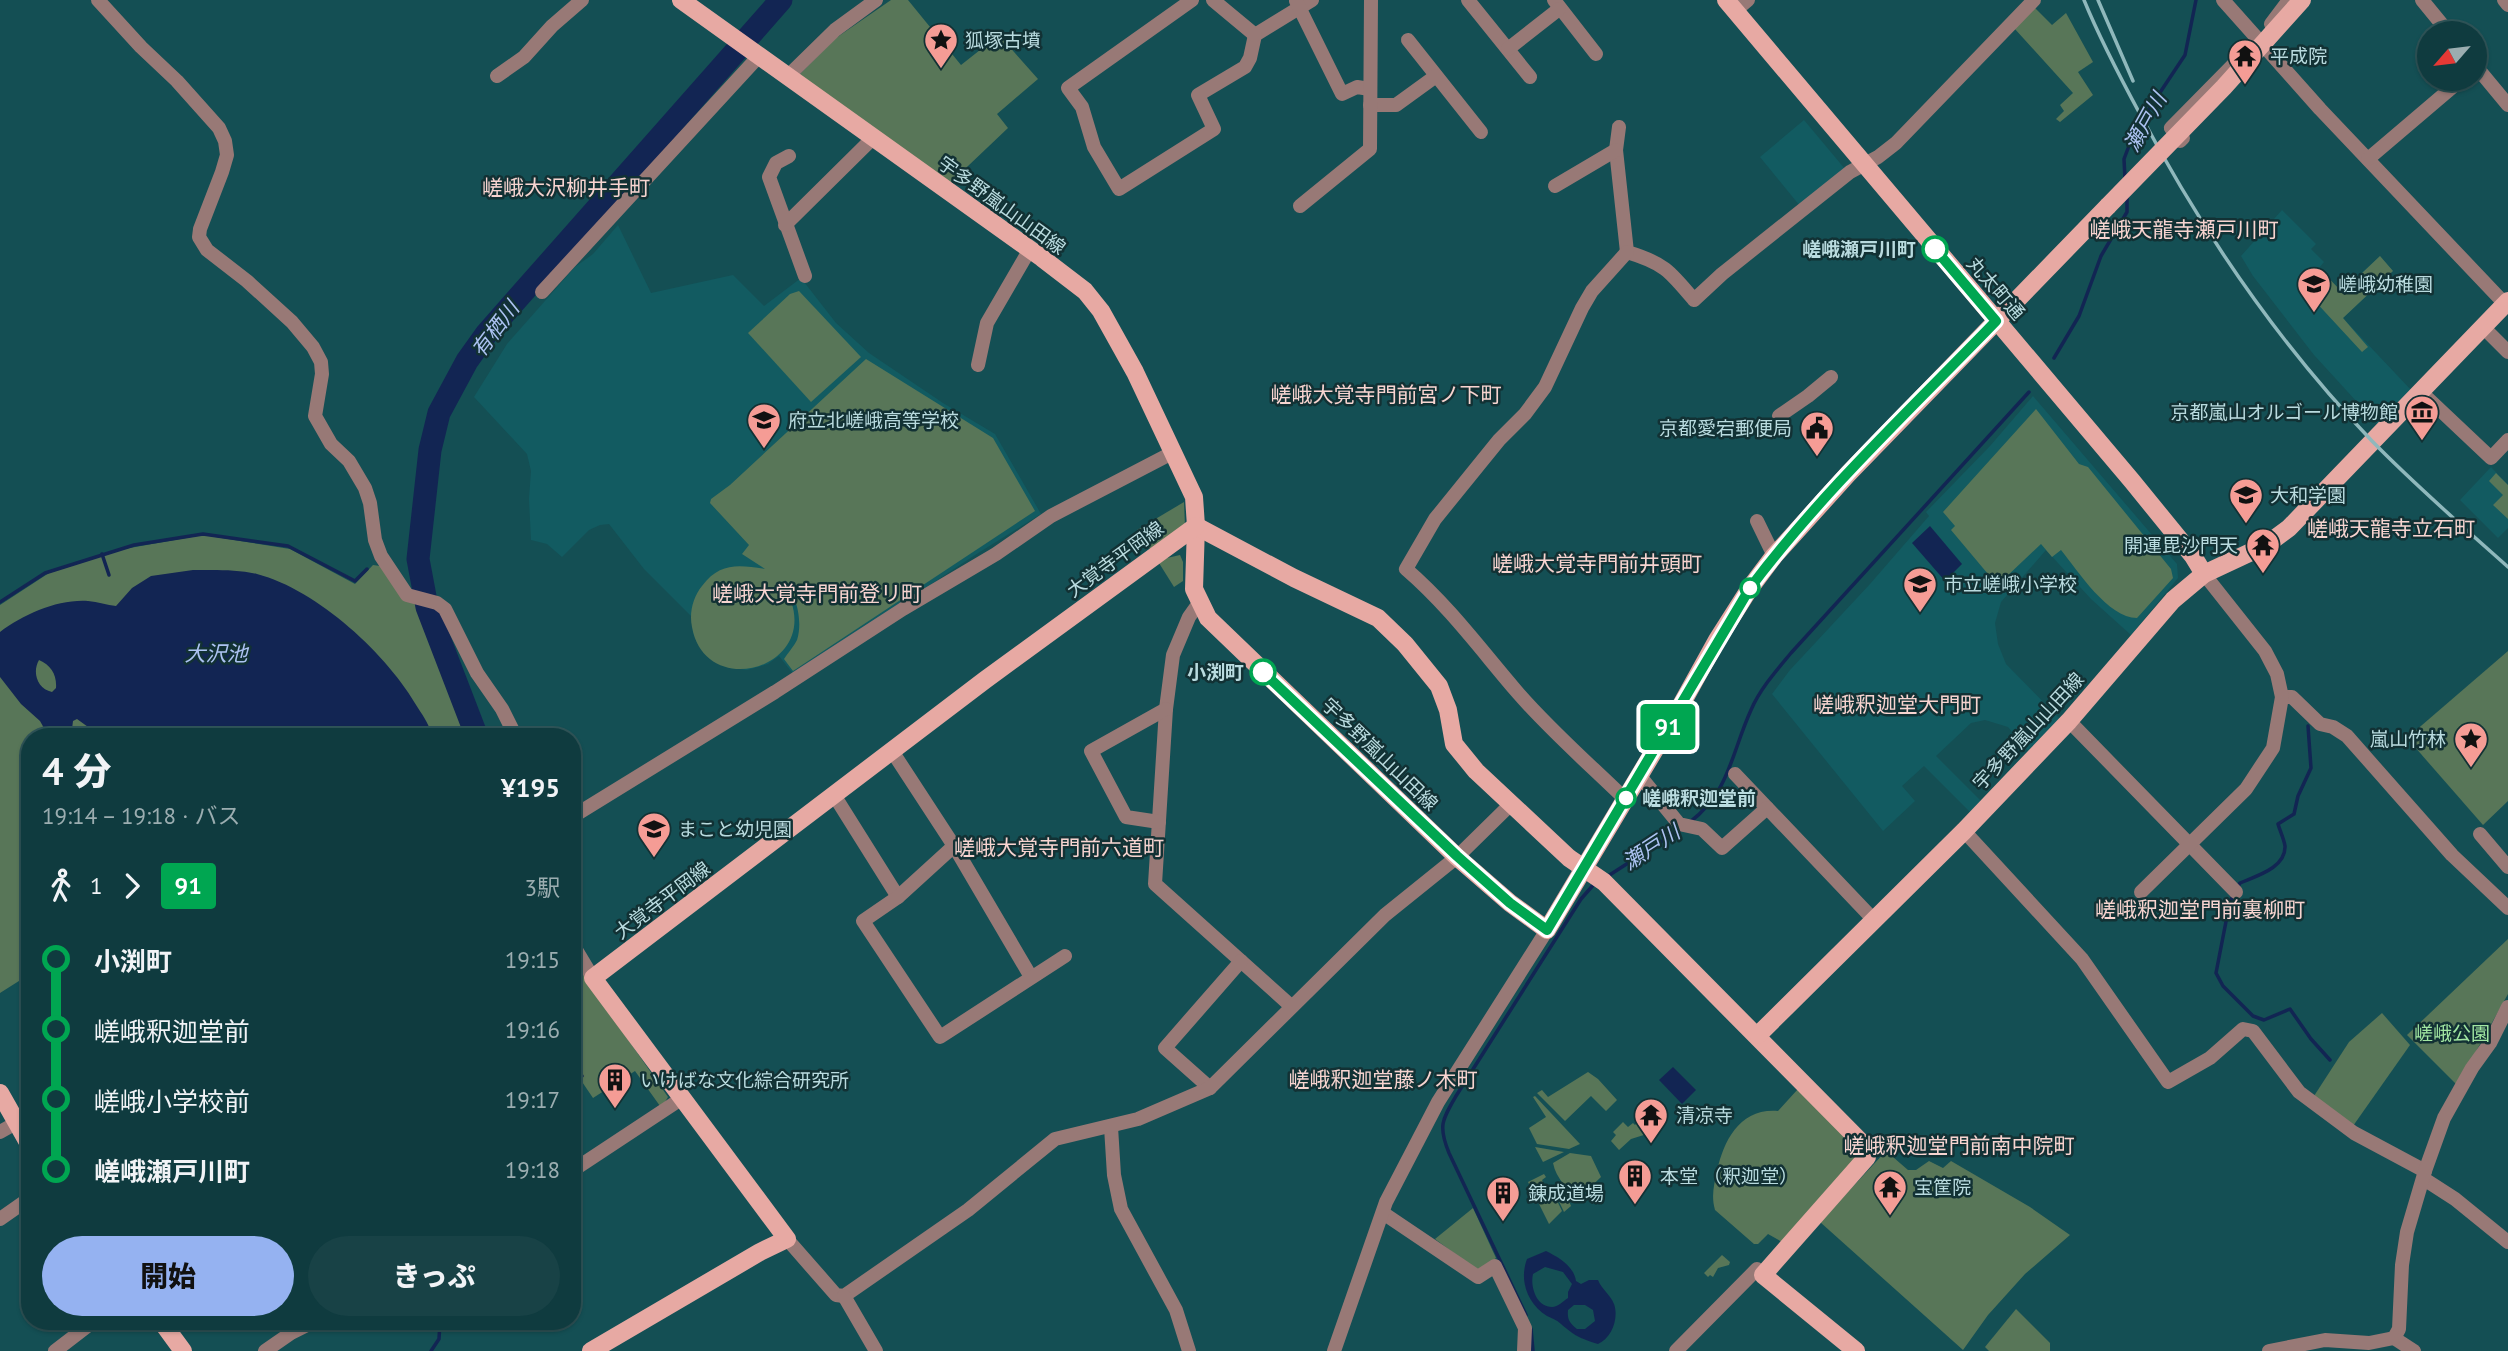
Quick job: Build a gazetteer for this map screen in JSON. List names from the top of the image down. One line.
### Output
{"streets":{"main road":["宇多野嵐山山田線","丸太町通","大覚寺平岡線"]},"crossings":[["宇多野嵐山山田線","丸太町通"],["宇多野嵐山山田線","大覚寺平岡線"]],"districts":["嵯峨大沢柳井手町","嵯峨天龍寺瀬戸川町","嵯峨大覚寺門前宮ノ下町","嵯峨天龍寺立石町","嵯峨大覚寺門前井頭町","嵯峨大覚寺門前登リ町","嵯峨釈迦堂大門町","嵯峨大覚寺門前六道町","嵯峨釈迦堂門前裏柳町","嵯峨釈迦堂藤ノ木町","嵯峨釈迦堂門前南中院町"],"water":["瀬戸川","有栖川","大沢池"],"parks":["嵯峨公園"],"places":{"place":["狐塚古墳","嵐山竹林"],"temple":["平成院","開運毘沙門天","清凉寺","宝筐院"],"other":["嵯峨瀬戸川町","小渕町","嵯峨釈迦堂前"],"school or university":["嵯峨幼稚園","府立北嵯峨高等学校","大和学園","市立嵯峨小学校","まこと幼児園"],"museum":["京都嵐山オルゴール博物館"],"public building":["京都愛宕郵便局"],"building":["いけばな文化綜合研究所","本堂 （釈迦堂）","錬成道場"]},"lines":["bus line 91"],"north":"bottom left","page":{"on_map":"91","heading":["4 分","19:14 – 19:18 · バス","¥195"],"legs":["1","91","3駅"],"list":[{"name":"小渕町","value":"19:15"},{"name":"嵯峨釈迦堂前","value":"19:16"},{"name":"嵯峨小学校前","value":"19:17"},{"name":"嵯峨瀬戸川町","value":"19:18"}],"buttons":["開始","きっぷ"]}}
